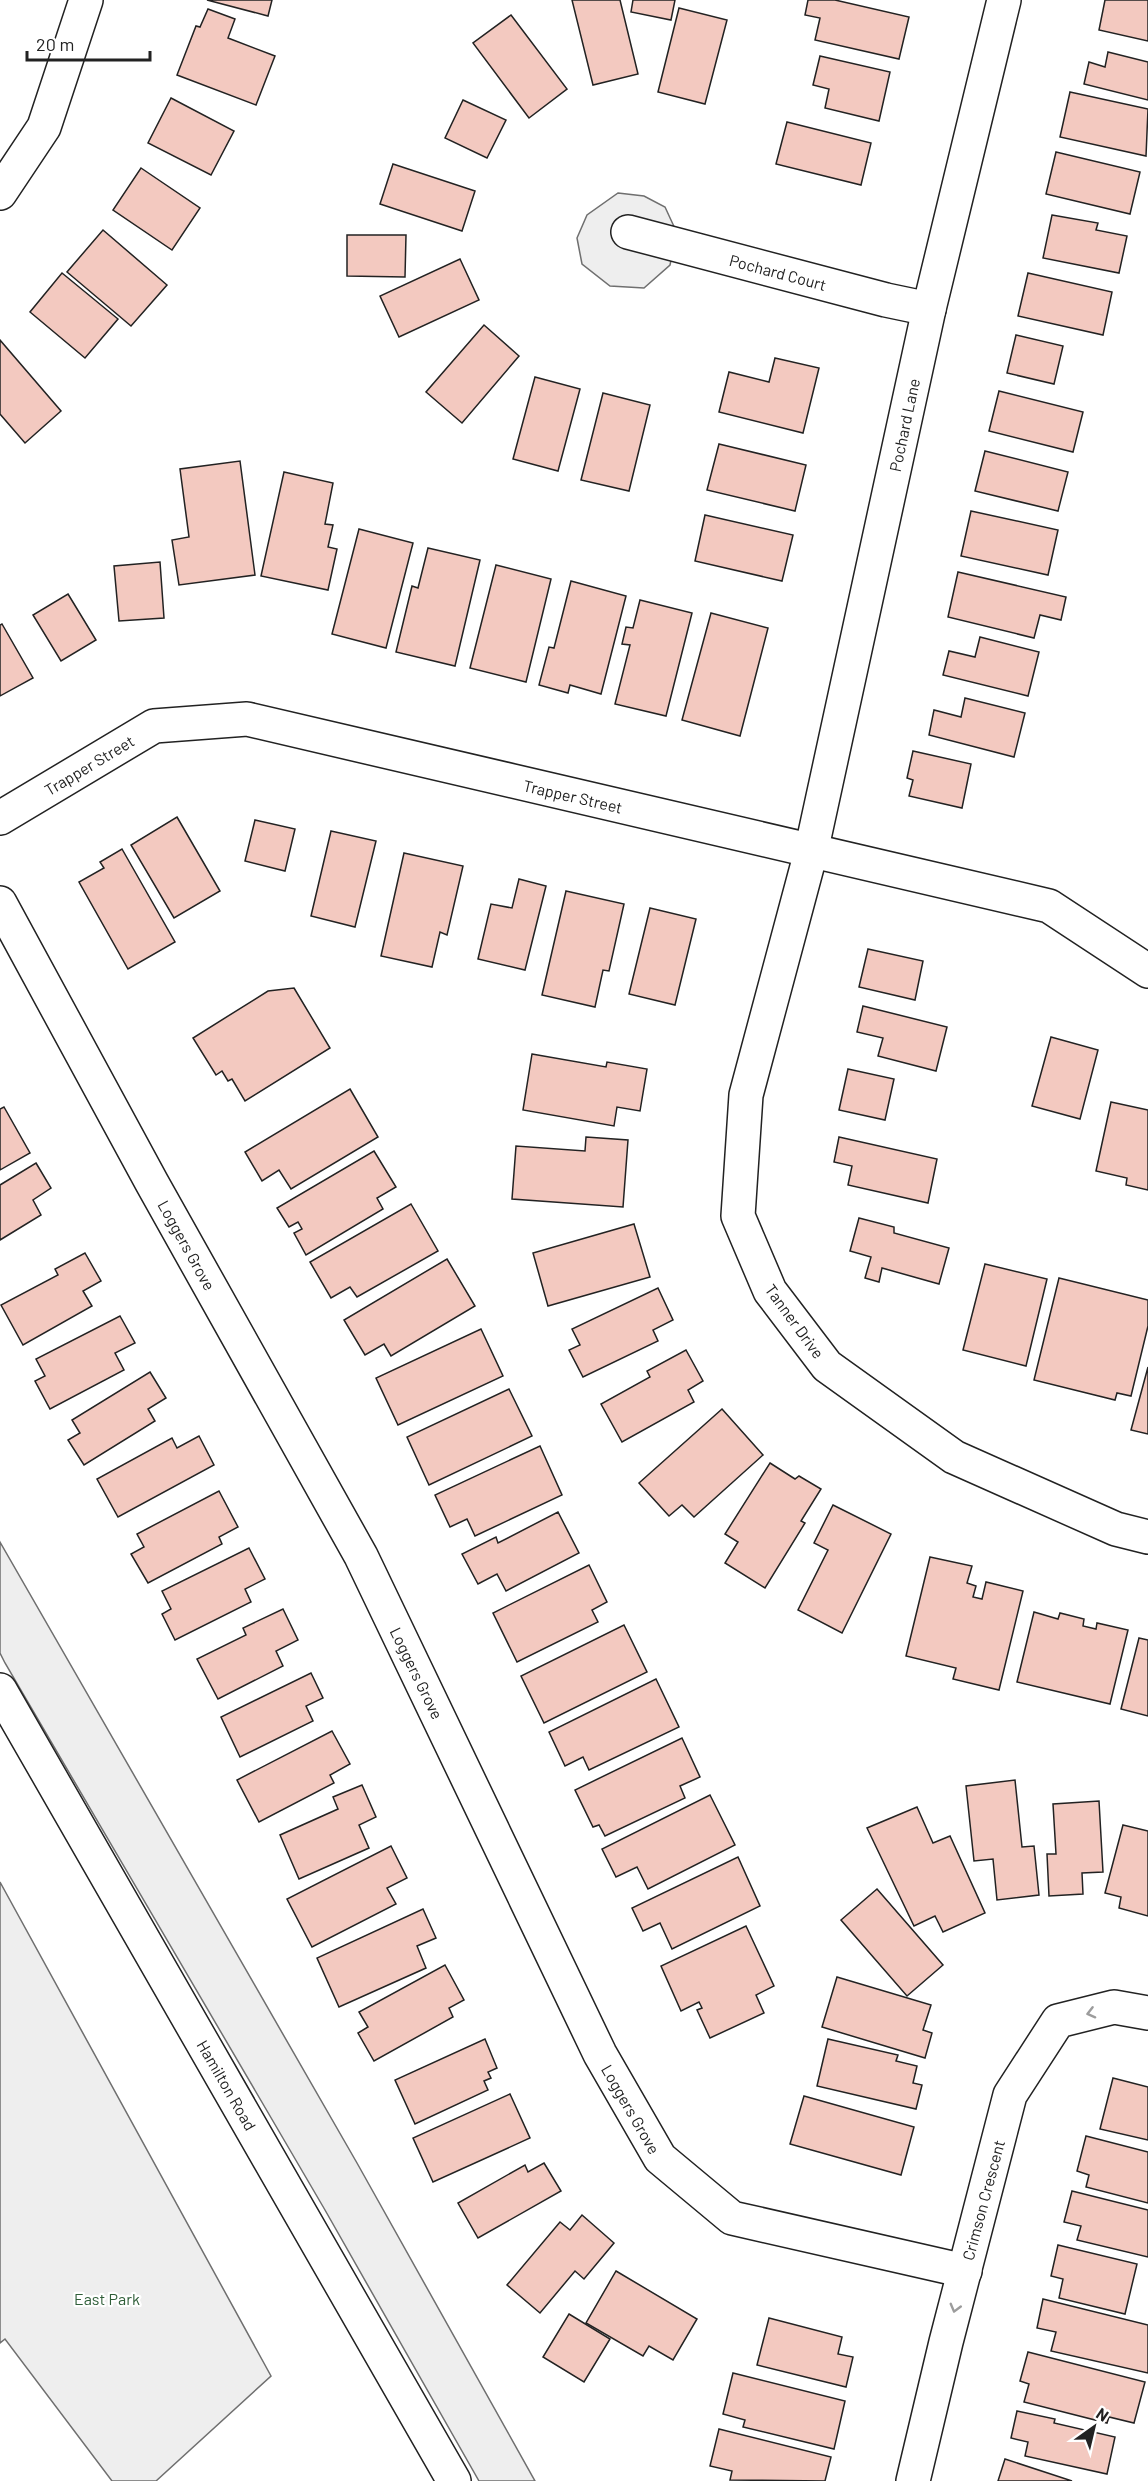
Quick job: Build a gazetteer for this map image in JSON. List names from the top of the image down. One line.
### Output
{"streets":{"street":["Pochard Court","Pochard Lane","Trapper Street","Loggers Grove","Tanner Drive","Hamilton Road","Crimson Crescent"]},"crossings":[["Pochard Court","Pochard Lane"],["Pochard Lane","Trapper Street"],["Pochard Lane","Tanner Drive"],["Trapper Street","Tanner Drive"],["Loggers Grove","Crimson Crescent"]],"one_way":["Crimson Crescent"],"parks":["East Park"],"scale_bar":"20 m","north":"top right"}
